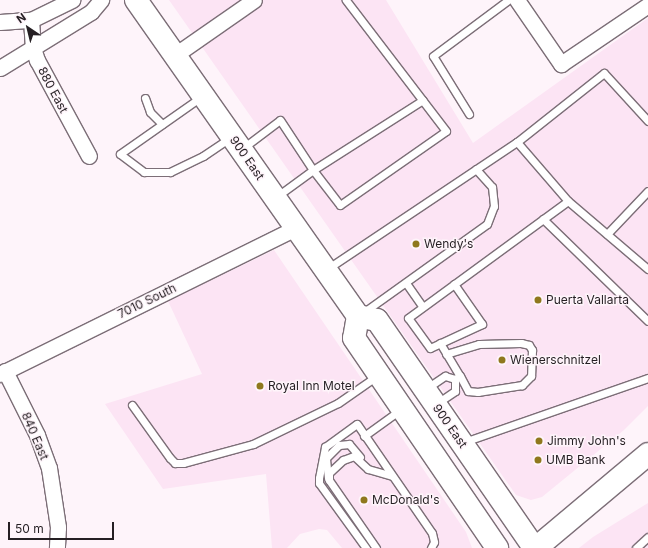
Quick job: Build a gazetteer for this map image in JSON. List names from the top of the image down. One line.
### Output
{"streets":{"main road":["900 East"],"street":["880 East","7010 South","840 East"]},"crossings":[["900 East","7010 South"],["7010 South","840 East"]],"places":["Wendy's","Puerta Vallarta","Wienerschnitzel","Royal Inn Motel","Jimmy John's","UMB Bank","McDonald's"],"scale_bar":"50 m","north":"top left"}
